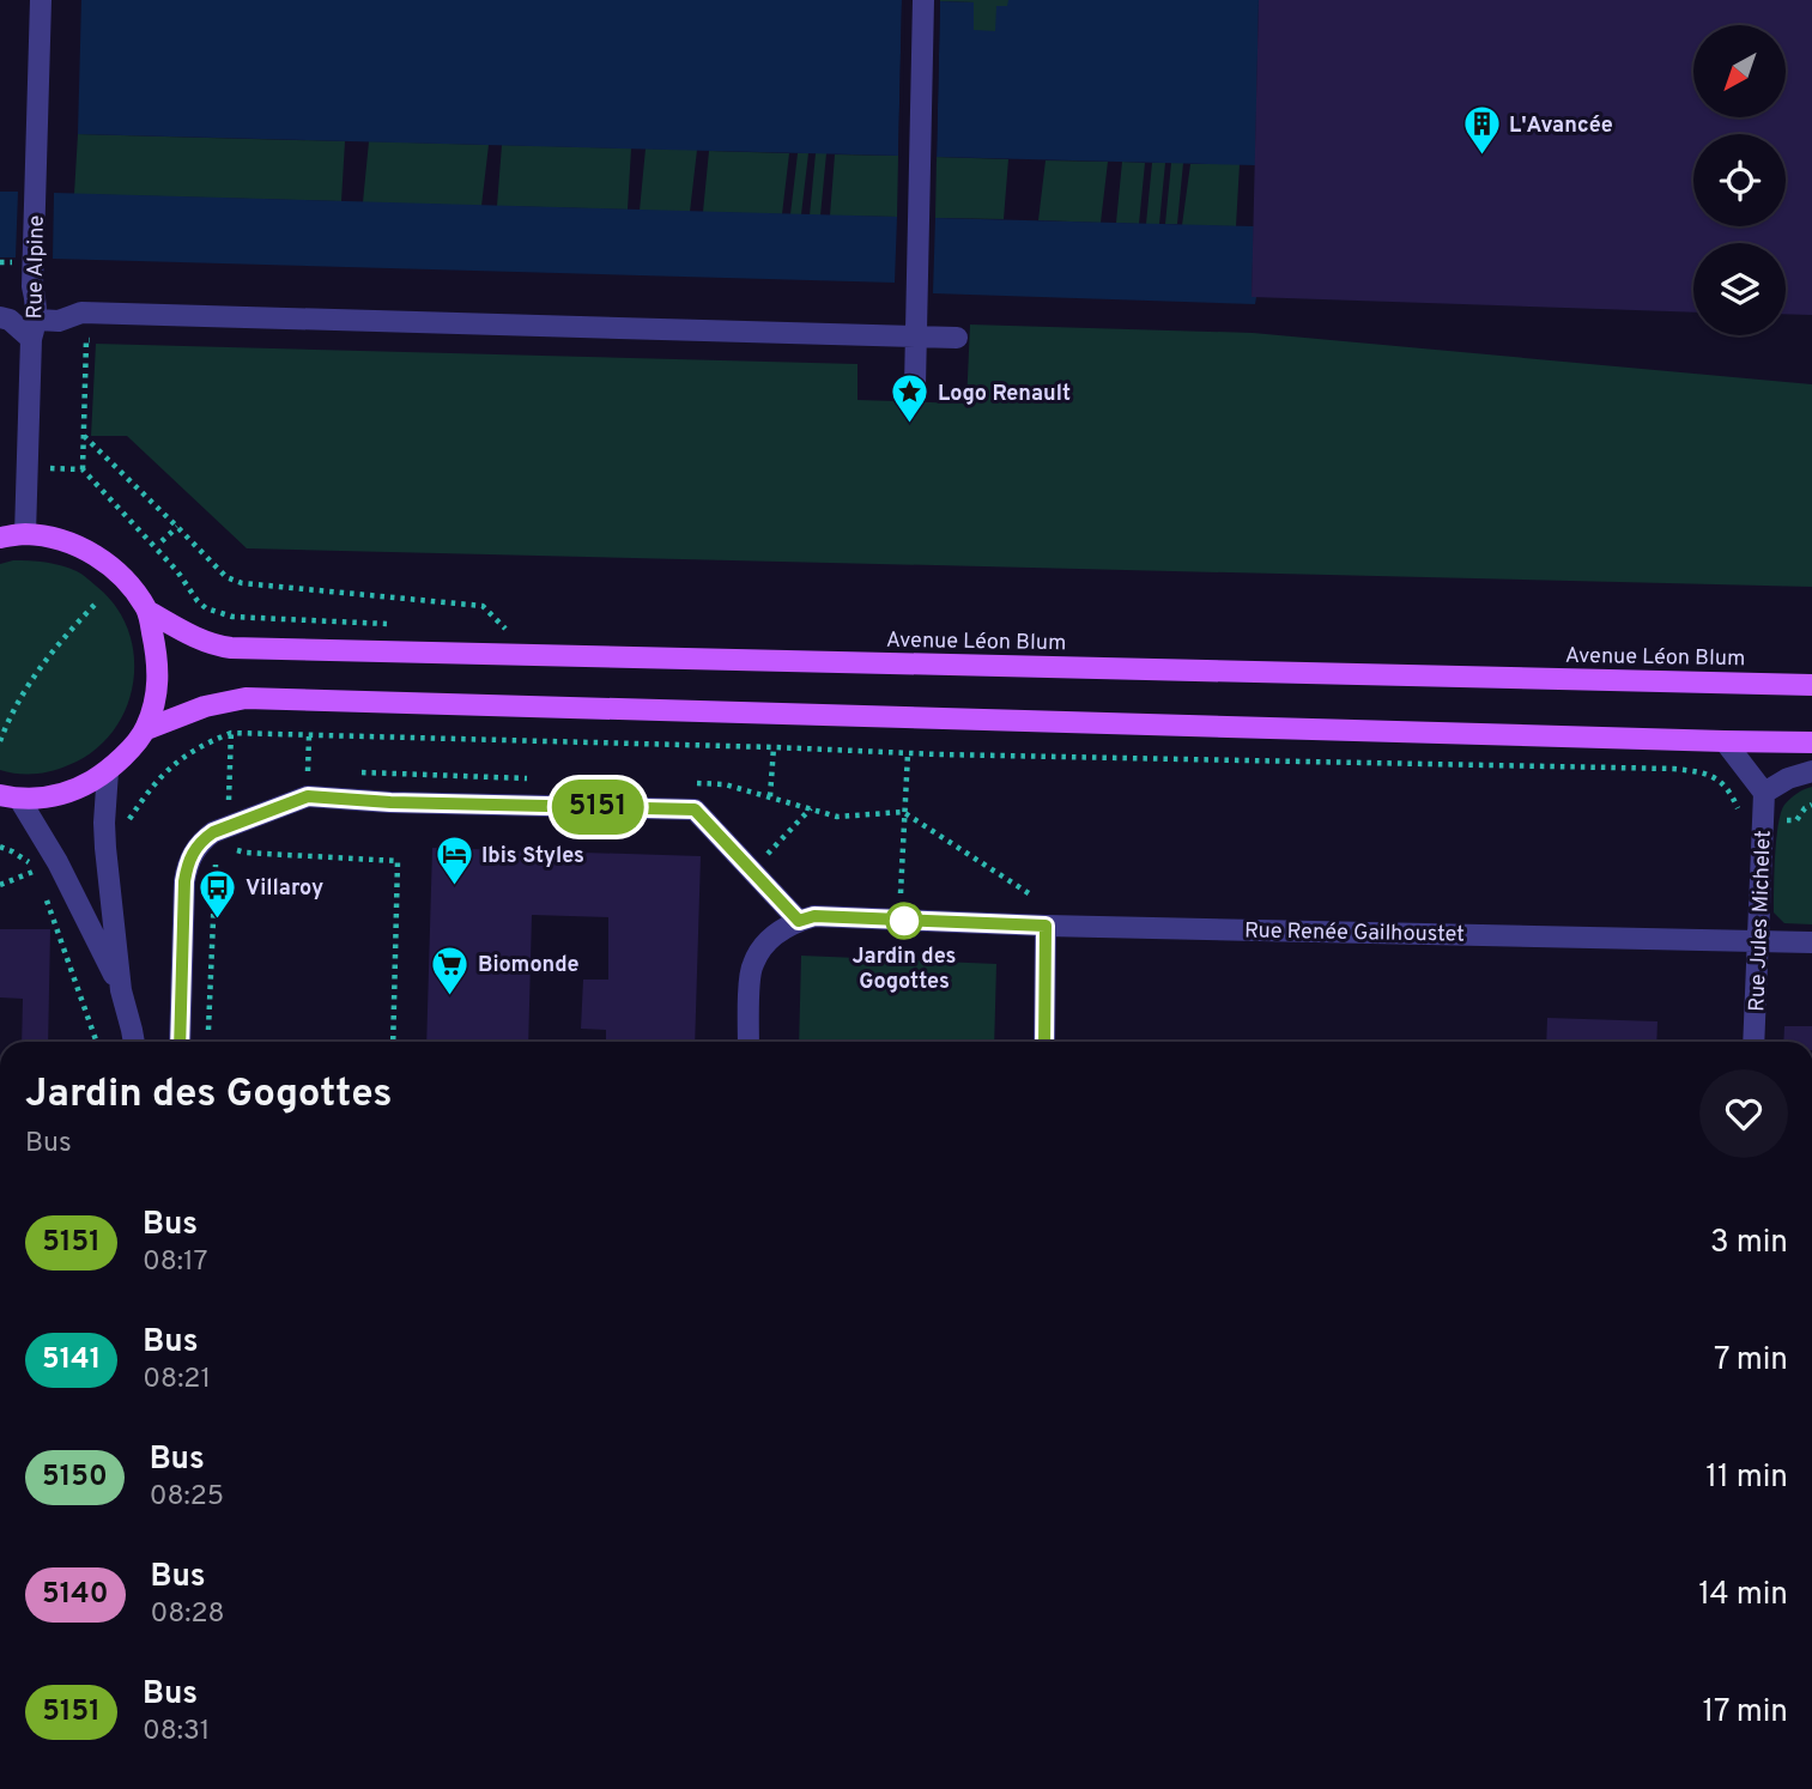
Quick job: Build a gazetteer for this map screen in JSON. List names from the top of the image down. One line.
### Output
{"streets":{"main road":["Avenue Léon Blum"],"street":["Rue Alpine","Rue Jules Michelet","Rue Renée Gailhoustet"]},"crossings":[["Rue Jules Michelet","Rue Renée Gailhoustet"]],"places":{"building":["L'Avancée"],"place":["Logo Renault"],"hotel":["Ibis Styles"],"bus stop":["Villaroy"],"other":["Jardin des Gogottes"],"supermarket":["Biomonde"]},"lines":["bus line 5151"],"north":"bottom left","page":{"on_map":"5151","heading":["Jardin des Gogottes","Bus"],"list":[{"mark":"5151","name":"Bus","note":"08:17","value":"3 min"},{"mark":"5141","name":"Bus","note":"08:21","value":"7 min"},{"mark":"5150","name":"Bus","note":"08:25","value":"11 min"},{"mark":"5140","name":"Bus","note":"08:28","value":"14 min"},{"mark":"5151","name":"Bus","note":"08:31","value":"17 min"}]}}
